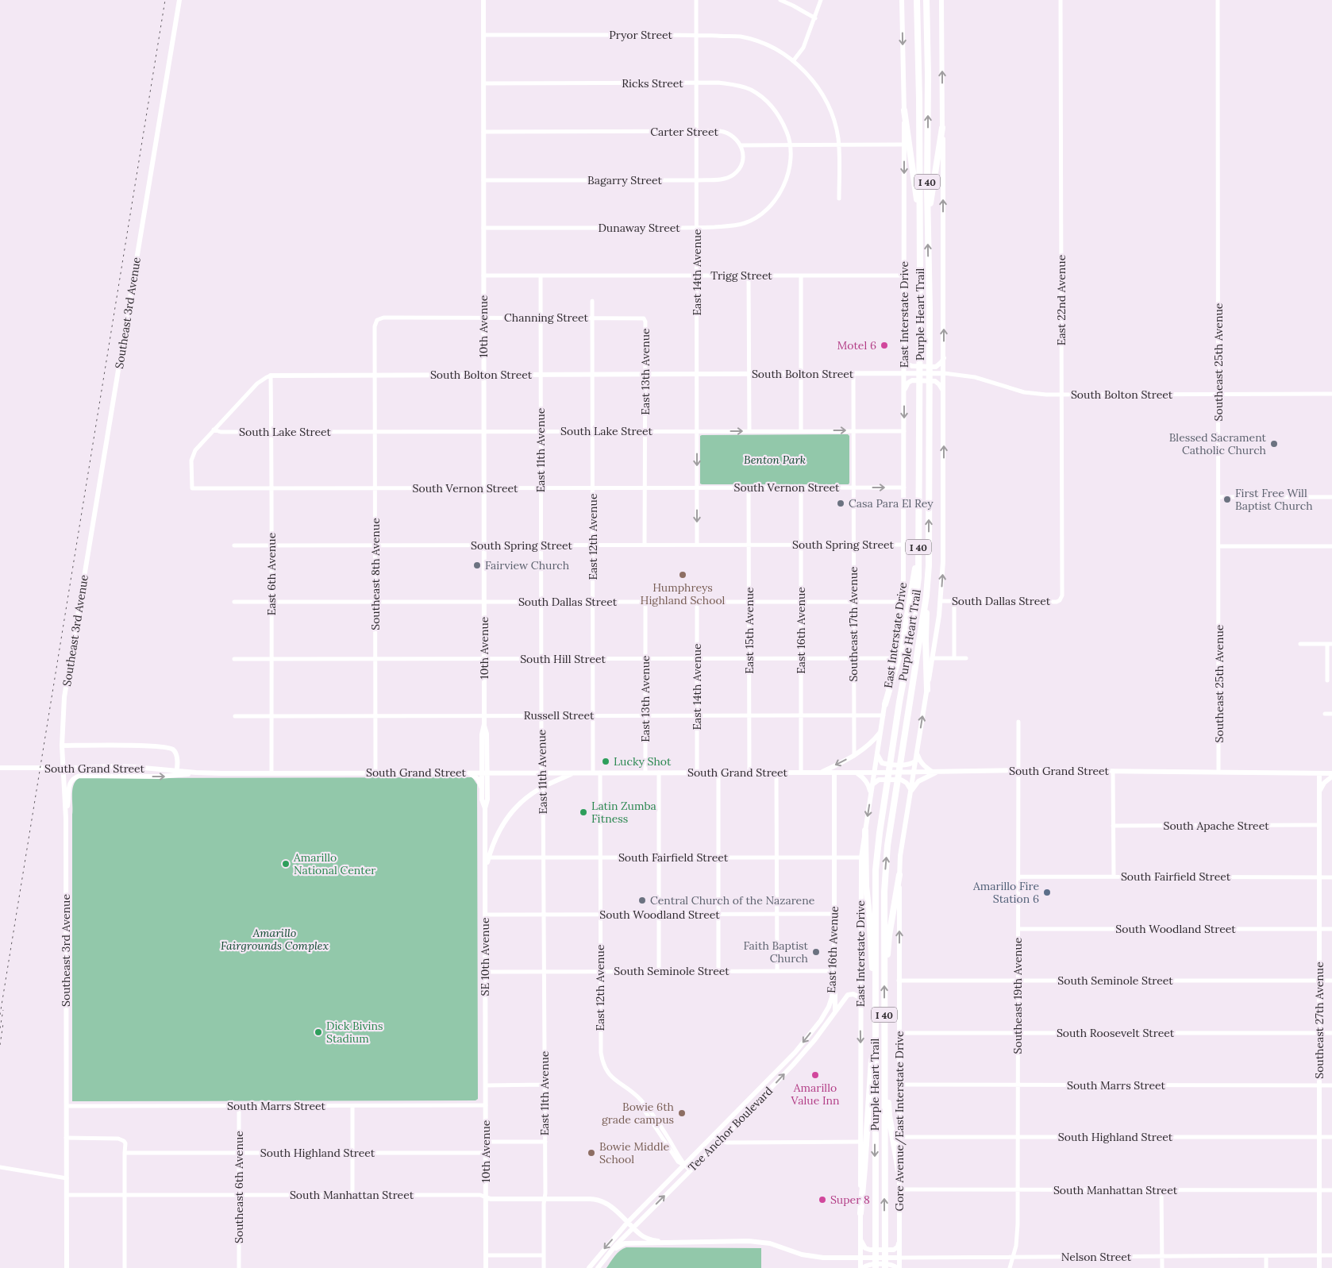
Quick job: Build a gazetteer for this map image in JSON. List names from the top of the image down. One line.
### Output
{"streets":{"highway":["I 40","Purple Heart Trail"],"main road":["Southeast 3rd Avenue","East Interstate Drive","10th Avenue","South Bolton Street","East 16th Avenue","South Grand Street","SE 10th Avenue","Southeast 27th Avenue","Gore Avenue/East Interstate Drive","Tee Anchor Boulevard","South Manhattan Street","Nelson Street"],"street":["Pryor Street","Ricks Street","Carter Street","Bagarry Street","Dunaway Street","East 14th Avenue","Trigg Street","East 22nd Avenue","Channing Street","Southeast 25th Avenue","East 13th Avenue","South Lake Street","East 11th Avenue","South Vernon Street","East 12th Avenue","South Spring Street","East 6th Avenue","Southeast 8th Avenue","South Dallas Street","Southeast 17th Avenue","East 15th Avenue","South Hill Street","Russell Street","South Apache Street","South Fairfield Street","South Woodland Street","South Seminole Street","Southeast 19th Avenue","South Roosevelt Street","South Marrs Street","South Highland Street","Southeast 6th Avenue"]},"crossings":[["Pryor Street","East 14th Avenue"],["Pryor Street","10th Avenue"],["Ricks Street","Dunaway Street"],["Ricks Street","East 14th Avenue"],["Ricks Street","10th Avenue"],["Carter Street","Bagarry Street"],["Carter Street","East 14th Avenue"],["Carter Street","10th Avenue"],["Bagarry Street","East 14th Avenue"],["Bagarry Street","10th Avenue"],["Dunaway Street","East 14th Avenue"],["Dunaway Street","10th Avenue"],["East 14th Avenue","Trigg Street"],["East 14th Avenue","South Bolton Street"],["East 14th Avenue","South Lake Street"],["East 14th Avenue","South Vernon Street"],["East 14th Avenue","South Spring Street"],["East 14th Avenue","South Dallas Street"],["East 14th Avenue","South Hill Street"],["East 14th Avenue","Russell Street"],["East 14th Avenue","South Grand Street"],["Trigg Street","East Interstate Drive"],["Trigg Street","10th Avenue"],["Trigg Street","East 11th Avenue"],["East 22nd Avenue","South Bolton Street"],["East 22nd Avenue","South Dallas Street"],["Southeast 3rd Avenue","South Marrs Street"],["Southeast 3rd Avenue","South Manhattan Street"],["East Interstate Drive","South Bolton Street"],["East Interstate Drive","South Lake Street"],["East Interstate Drive","South Vernon Street"],["East Interstate Drive","South Spring Street"],["East Interstate Drive","South Dallas Street"],["East Interstate Drive","South Hill Street"],["East Interstate Drive","Russell Street"],["East Interstate Drive","South Grand Street"],["East Interstate Drive","South Fairfield Street"],["East Interstate Drive","Tee Anchor Boulevard"],["East Interstate Drive","Nelson Street"],["Channing Street","10th Avenue"],["Channing Street","East 13th Avenue"],["Channing Street","East 11th Avenue"],["Channing Street","East 12th Avenue"],["Channing Street","Southeast 8th Avenue"],["10th Avenue","South Bolton Street"],["10th Avenue","South Lake Street"],["10th Avenue","South Vernon Street"],["10th Avenue","South Spring Street"],["10th Avenue","South Dallas Street"],["10th Avenue","South Hill Street"],["10th Avenue","Russell Street"],["10th Avenue","South Grand Street"],["10th Avenue","SE 10th Avenue"],["10th Avenue","South Marrs Street"],["10th Avenue","South Highland Street"],["10th Avenue","South Manhattan Street"],["Southeast 25th Avenue","South Bolton Street"],["Southeast 25th Avenue","South Grand Street"],["East 13th Avenue","South Bolton Street"],["East 13th Avenue","South Lake Street"],["East 13th Avenue","South Vernon Street"],["East 13th Avenue","South Spring Street"],["East 13th Avenue","South Dallas Street"],["East 13th Avenue","South Hill Street"],["East 13th Avenue","Russell Street"],["East 13th Avenue","South Grand Street"],["South Bolton Street","East 11th Avenue"],["South Bolton Street","East 12th Avenue"],["South Bolton Street","East 6th Avenue"],["South Bolton Street","Southeast 8th Avenue"],["South Bolton Street","Southeast 17th Avenue"],["South Lake Street","East 11th Avenue"],["South Lake Street","South Vernon Street"],["South Lake Street","East 12th Avenue"],["South Lake Street","East 6th Avenue"],["South Lake Street","Southeast 8th Avenue"],["South Lake Street","Southeast 17th Avenue"],["East 11th Avenue","South Vernon Street"],["East 11th Avenue","South Spring Street"],["East 11th Avenue","South Dallas Street"],["East 11th Avenue","South Hill Street"],["East 11th Avenue","Russell Street"],["East 11th Avenue","South Grand Street"],["East 11th Avenue","South Fairfield Street"],["East 11th Avenue","South Woodland Street"],["East 11th Avenue","South Seminole Street"],["East 11th Avenue","South Manhattan Street"],["South Vernon Street","East 12th Avenue"],["South Vernon Street","East 6th Avenue"],["South Vernon Street","Southeast 8th Avenue"],["South Vernon Street","Southeast 17th Avenue"],["South Vernon Street","East 15th Avenue"],["South Vernon Street","East 16th Avenue"],["East 12th Avenue","South Spring Street"],["East 12th Avenue","South Dallas Street"],["East 12th Avenue","South Hill Street"],["East 12th Avenue","Russell Street"],["East 12th Avenue","South Grand Street"],["East 12th Avenue","South Fairfield Street"],["East 12th Avenue","South Woodland Street"],["East 12th Avenue","South Seminole Street"],["East 12th Avenue","Tee Anchor Boulevard"],["South Spring Street","East 6th Avenue"],["South Spring Street","Southeast 8th Avenue"],["South Spring Street","Southeast 17th Avenue"],["South Spring Street","East 15th Avenue"],["South Spring Street","East 16th Avenue"],["East 6th Avenue","South Dallas Street"],["East 6th Avenue","South Hill Street"],["East 6th Avenue","Russell Street"],["East 6th Avenue","South Grand Street"],["Southeast 8th Avenue","South Dallas Street"],["Southeast 8th Avenue","South Hill Street"],["Southeast 8th Avenue","Russell Street"],["Southeast 8th Avenue","South Grand Street"],["South Dallas Street","Southeast 17th Avenue"],["South Dallas Street","East 15th Avenue"],["South Dallas Street","East 16th Avenue"],["Southeast 17th Avenue","South Hill Street"],["Southeast 17th Avenue","Russell Street"],["East 15th Avenue","South Hill Street"],["East 15th Avenue","Russell Street"],["East 15th Avenue","South Grand Street"],["East 16th Avenue","South Hill Street"],["East 16th Avenue","Russell Street"],["East 16th Avenue","South Grand Street"],["East 16th Avenue","South Fairfield Street"],["East 16th Avenue","South Woodland Street"],["East 16th Avenue","South Seminole Street"],["East 16th Avenue","Tee Anchor Boulevard"],["South Grand Street","Southeast 19th Avenue"],["South Grand Street","Southeast 27th Avenue"],["South Grand Street","Gore Avenue/East Interstate Drive"],["South Apache Street","Southeast 27th Avenue"],["South Fairfield Street","SE 10th Avenue"],["South Fairfield Street","Southeast 19th Avenue"],["South Fairfield Street","Southeast 27th Avenue"],["South Woodland Street","SE 10th Avenue"],["South Woodland Street","Southeast 19th Avenue"],["South Woodland Street","Southeast 27th Avenue"],["SE 10th Avenue","South Seminole Street"],["SE 10th Avenue","South Marrs Street"],["South Seminole Street","Southeast 19th Avenue"],["South Seminole Street","Southeast 27th Avenue"],["South Seminole Street","Gore Avenue/East Interstate Drive"],["Southeast 19th Avenue","South Roosevelt Street"],["Southeast 19th Avenue","South Marrs Street"],["Southeast 19th Avenue","South Highland Street"],["Southeast 19th Avenue","South Manhattan Street"],["Southeast 19th Avenue","Nelson Street"],["Southeast 27th Avenue","South Roosevelt Street"],["Southeast 27th Avenue","South Marrs Street"],["Southeast 27th Avenue","South Highland Street"],["Southeast 27th Avenue","South Manhattan Street"],["Southeast 27th Avenue","Nelson Street"],["South Roosevelt Street","Gore Avenue/East Interstate Drive"],["South Marrs Street","Gore Avenue/East Interstate Drive"],["South Marrs Street","Southeast 6th Avenue"],["Gore Avenue/East Interstate Drive","South Highland Street"],["Gore Avenue/East Interstate Drive","South Manhattan Street"],["Gore Avenue/East Interstate Drive","Nelson Street"],["Tee Anchor Boulevard","South Manhattan Street"],["South Highland Street","Southeast 6th Avenue"],["Southeast 6th Avenue","South Manhattan Street"]],"parks":["Benton Park","Amarillo Fairgrounds Complex"],"places":["Motel 6","Blessed Sacrament Catholic Church","First Free Will Baptist Church","Casa Para El Rey","Fairview Church","Humphreys Highland School","Lucky Shot","Latin Zumba Fitness","Amarillo National Center","Amarillo Fire Station 6","Central Church of the Nazarene","Faith Baptist Church","Dick Bivins Stadium","Amarillo Value Inn","Bowie 6th grade campus","Bowie Middle School","Super 8"]}
